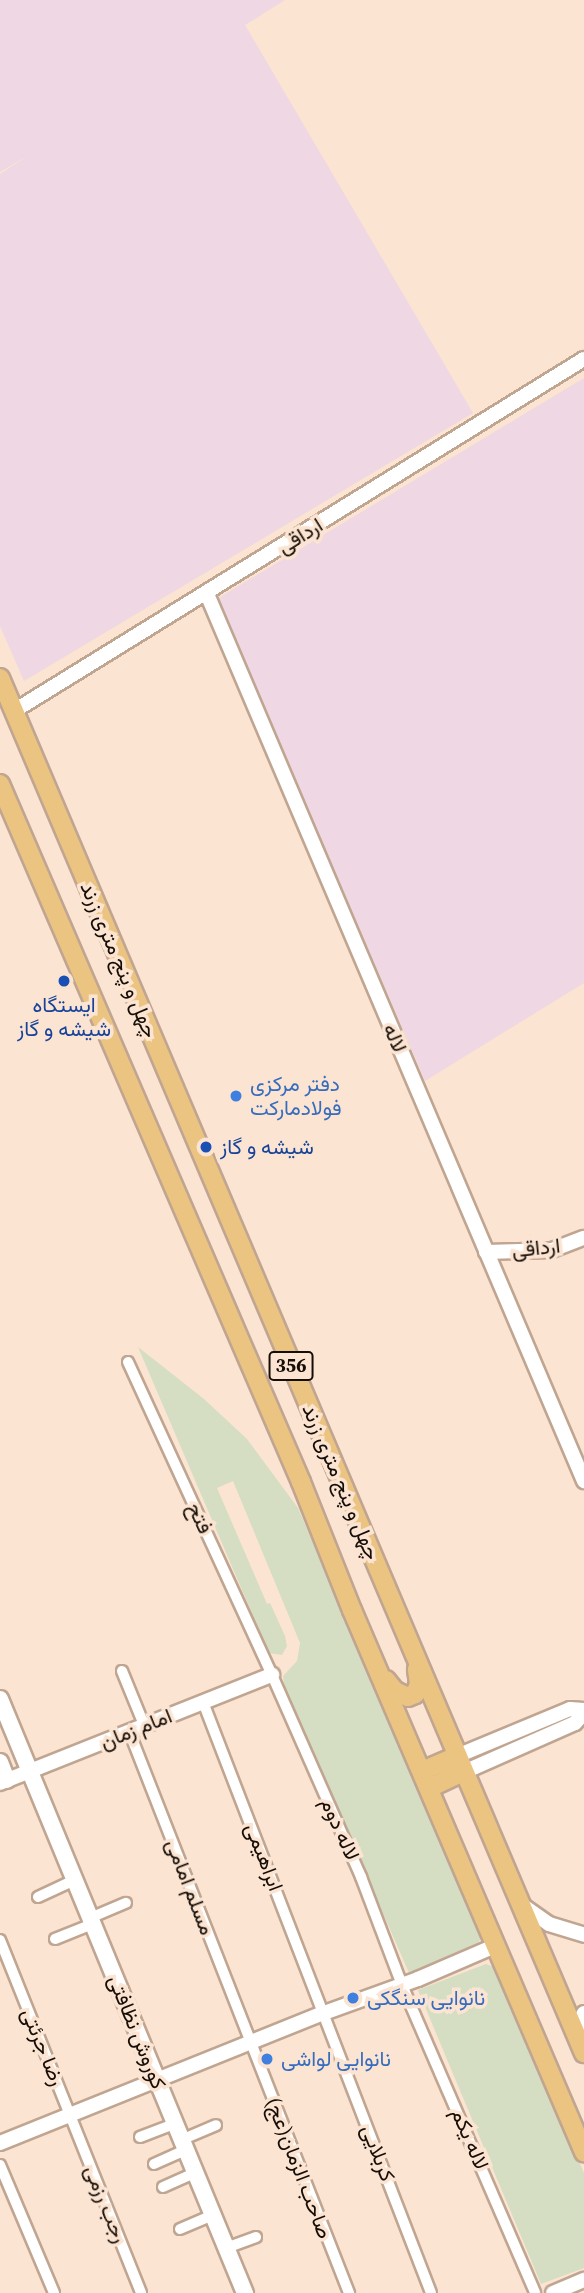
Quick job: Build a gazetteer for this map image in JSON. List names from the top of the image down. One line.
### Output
{"streets":{"main road":["چهل و پنج متری زرند","356","کوروش نظافتی"],"street":["ارداقی","لاله","فتح","امام زمان","لاله دوم","ابراهیمی","مسلم امامی","رضا جرئتی","لاله یکم","کربلایی","صاحب الزمان(عج)","رجب رزمی"]},"crossings":[["ارداقی","چهل و پنج متری زرند"],["ارداقی","لاله"],["فتح","امام زمان"],["فتح","لاله دوم"],["امام زمان","لاله دوم"],["امام زمان","ابراهیمی"],["امام زمان","مسلم امامی"],["امام زمان","کوروش نظافتی"],["لاله دوم","لاله یکم"],["ابراهیمی","کربلایی"],["مسلم امامی","صاحب الزمان(عج)"],["رضا جرئتی","رجب رزمی"]],"places":["ایستگاه شیشه و گاز","دفتر مرکزی فولادمارکت","شیشه و گاز","نانوایی سنگکی","نانوایی لواشی"]}
